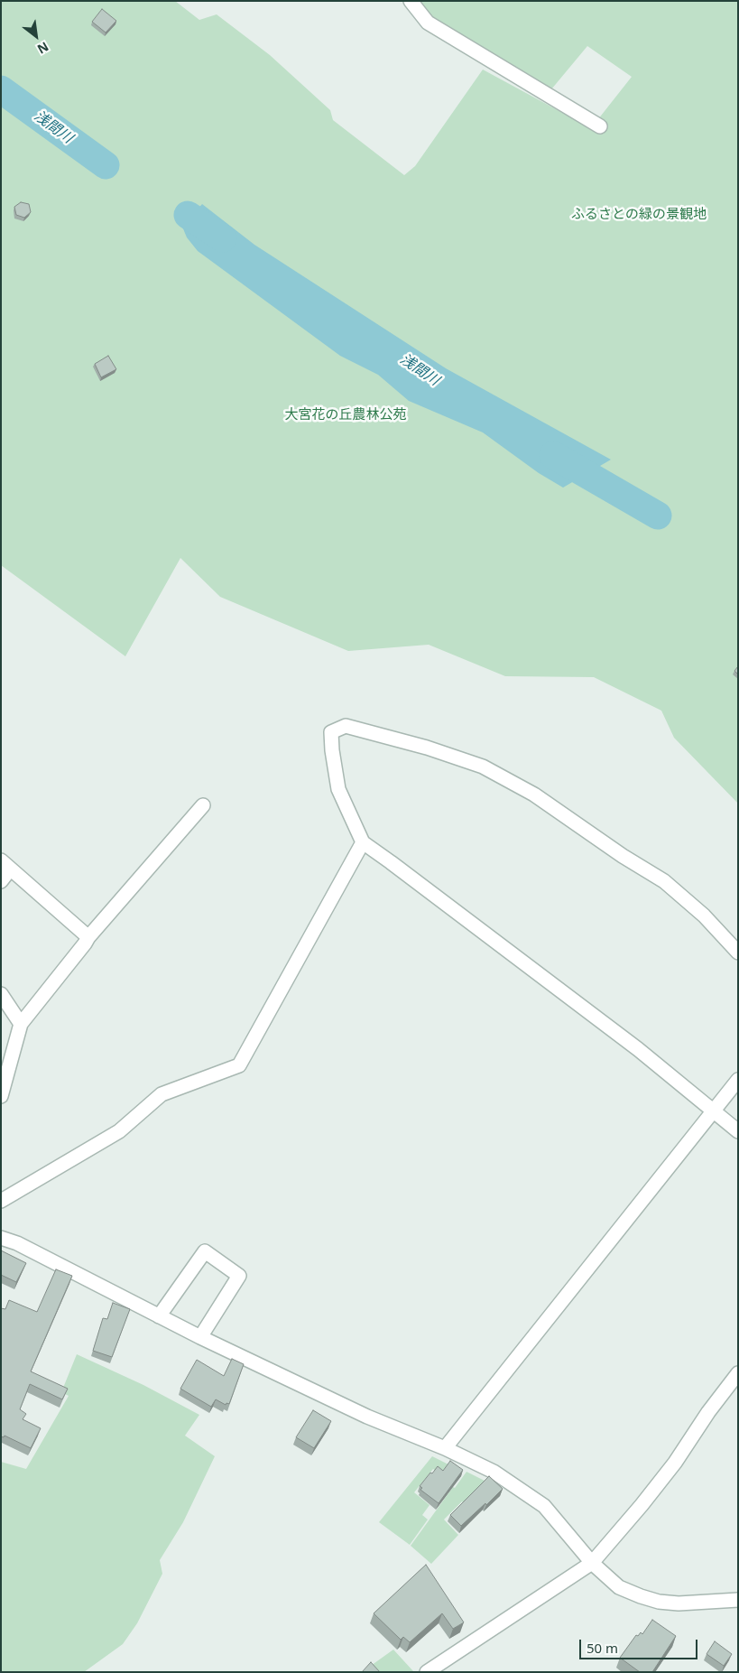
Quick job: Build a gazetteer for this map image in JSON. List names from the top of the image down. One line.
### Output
{"water":["浅間川"],"parks":["ふるさとの緑の景観地","大宮花の丘農林公苑"],"scale_bar":"50 m","north":"bottom right"}
